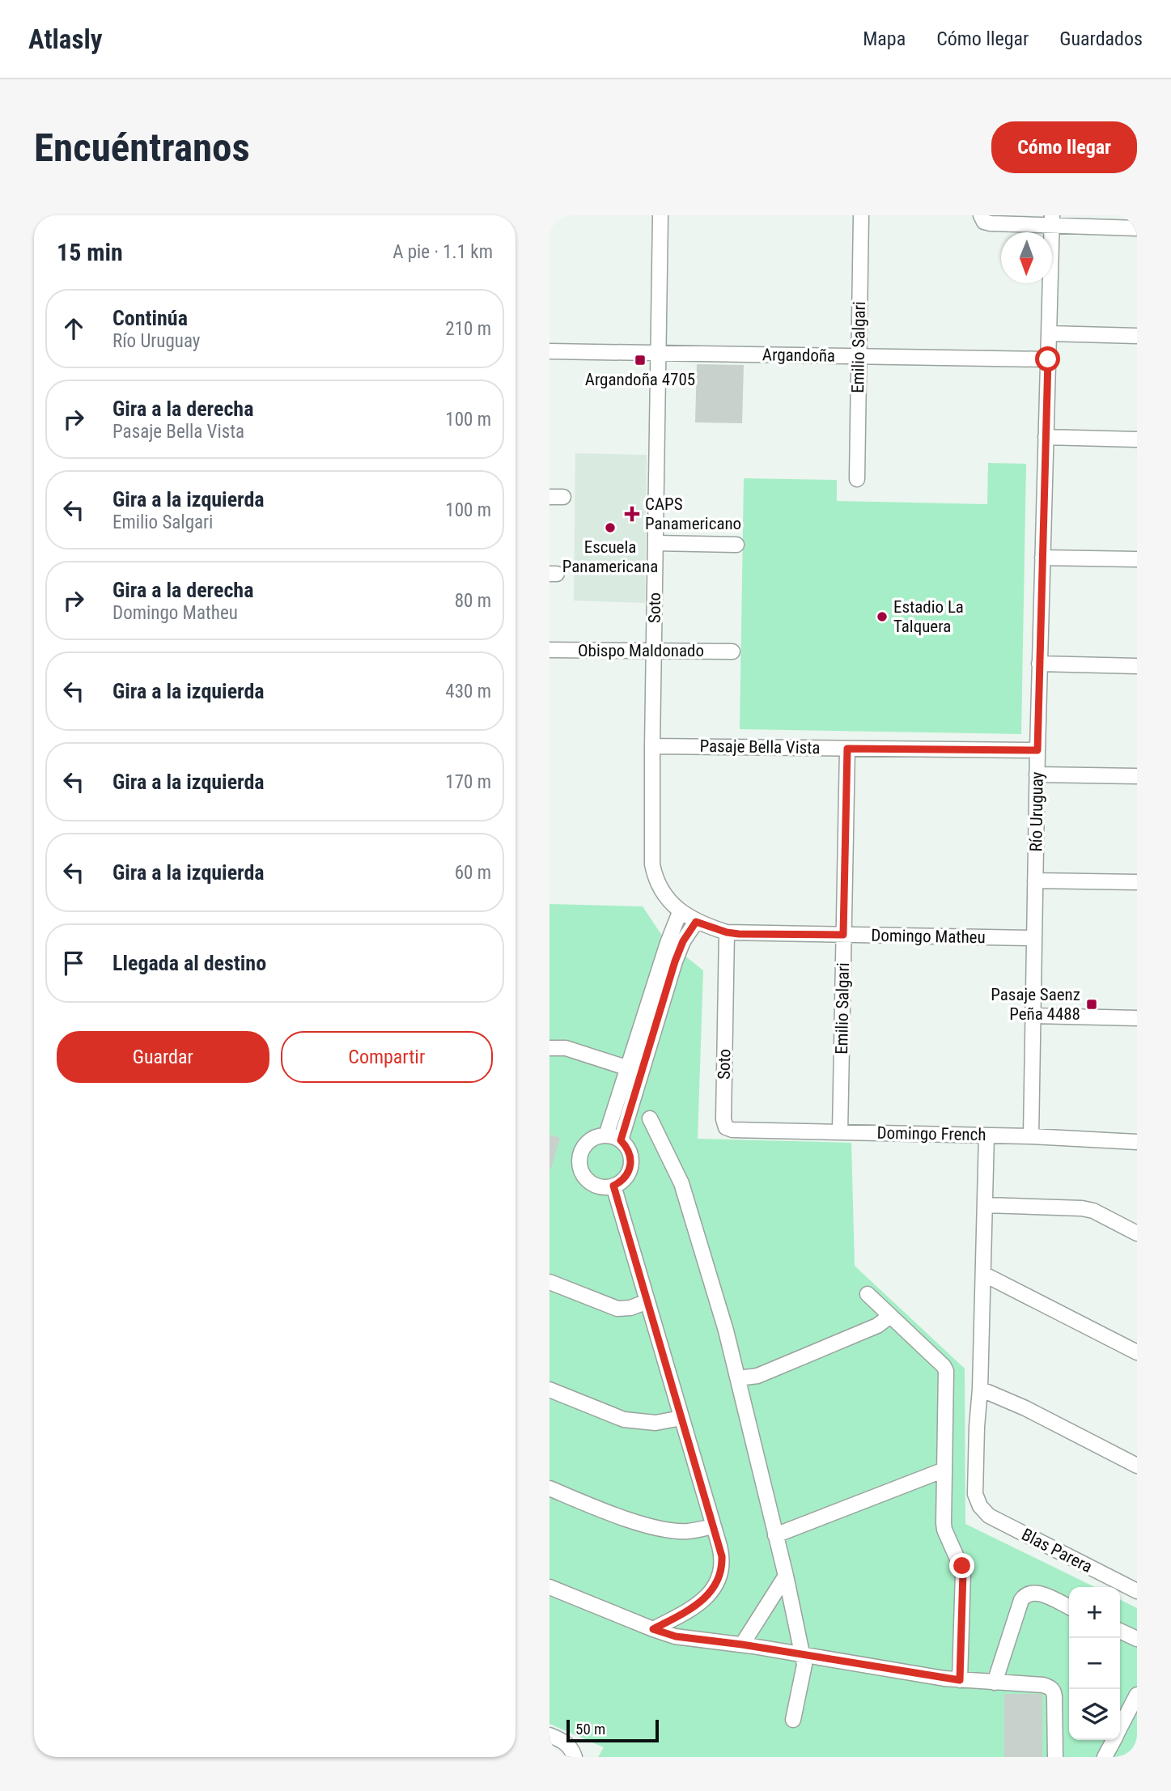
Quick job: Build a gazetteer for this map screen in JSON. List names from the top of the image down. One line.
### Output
{"streets":{"street":["Emilio Salgari","Argandoña","Soto","Obispo Maldonado","Pasaje Bella Vista","Río Uruguay","Domingo Matheu","Domingo French","Blas Parera"]},"crossings":[["Emilio Salgari","Argandoña"],["Emilio Salgari","Pasaje Bella Vista"],["Emilio Salgari","Domingo Matheu"],["Emilio Salgari","Domingo French"],["Argandoña","Soto"],["Argandoña","Río Uruguay"],["Soto","Obispo Maldonado"],["Soto","Pasaje Bella Vista"],["Soto","Domingo Matheu"],["Soto","Domingo French"],["Pasaje Bella Vista","Río Uruguay"],["Río Uruguay","Domingo Matheu"],["Río Uruguay","Domingo French"]],"places":{"transit":["Argandoña 4705","Pasaje Saenz Peña 4488"],"health":["CAPS Panamericano"],"other":["Escuela Panamericana","Estadio La Talquera"]},"scale_bar":"50 m","north":"bottom","page":{"header":"Atlasly","nav":["Mapa","Cómo llegar","Guardados"],"buttons":["Cómo llegar",["Guardar","Compartir"]],"title":"Encuéntranos","heading":["15 min","A pie · 1.1 km"],"list":[["Continúa","Río Uruguay","210 m"],["Gira a la derecha","Pasaje Bella Vista","100 m"],["Gira a la izquierda","Emilio Salgari","100 m"],["Gira a la derecha","Domingo Matheu","80 m"],["Gira a la izquierda","430 m"],["Gira a la izquierda","170 m"],["Gira a la izquierda","60 m"],"Llegada al destino"],"map_buttons":["+","−"],"scale":"50 m"}}
